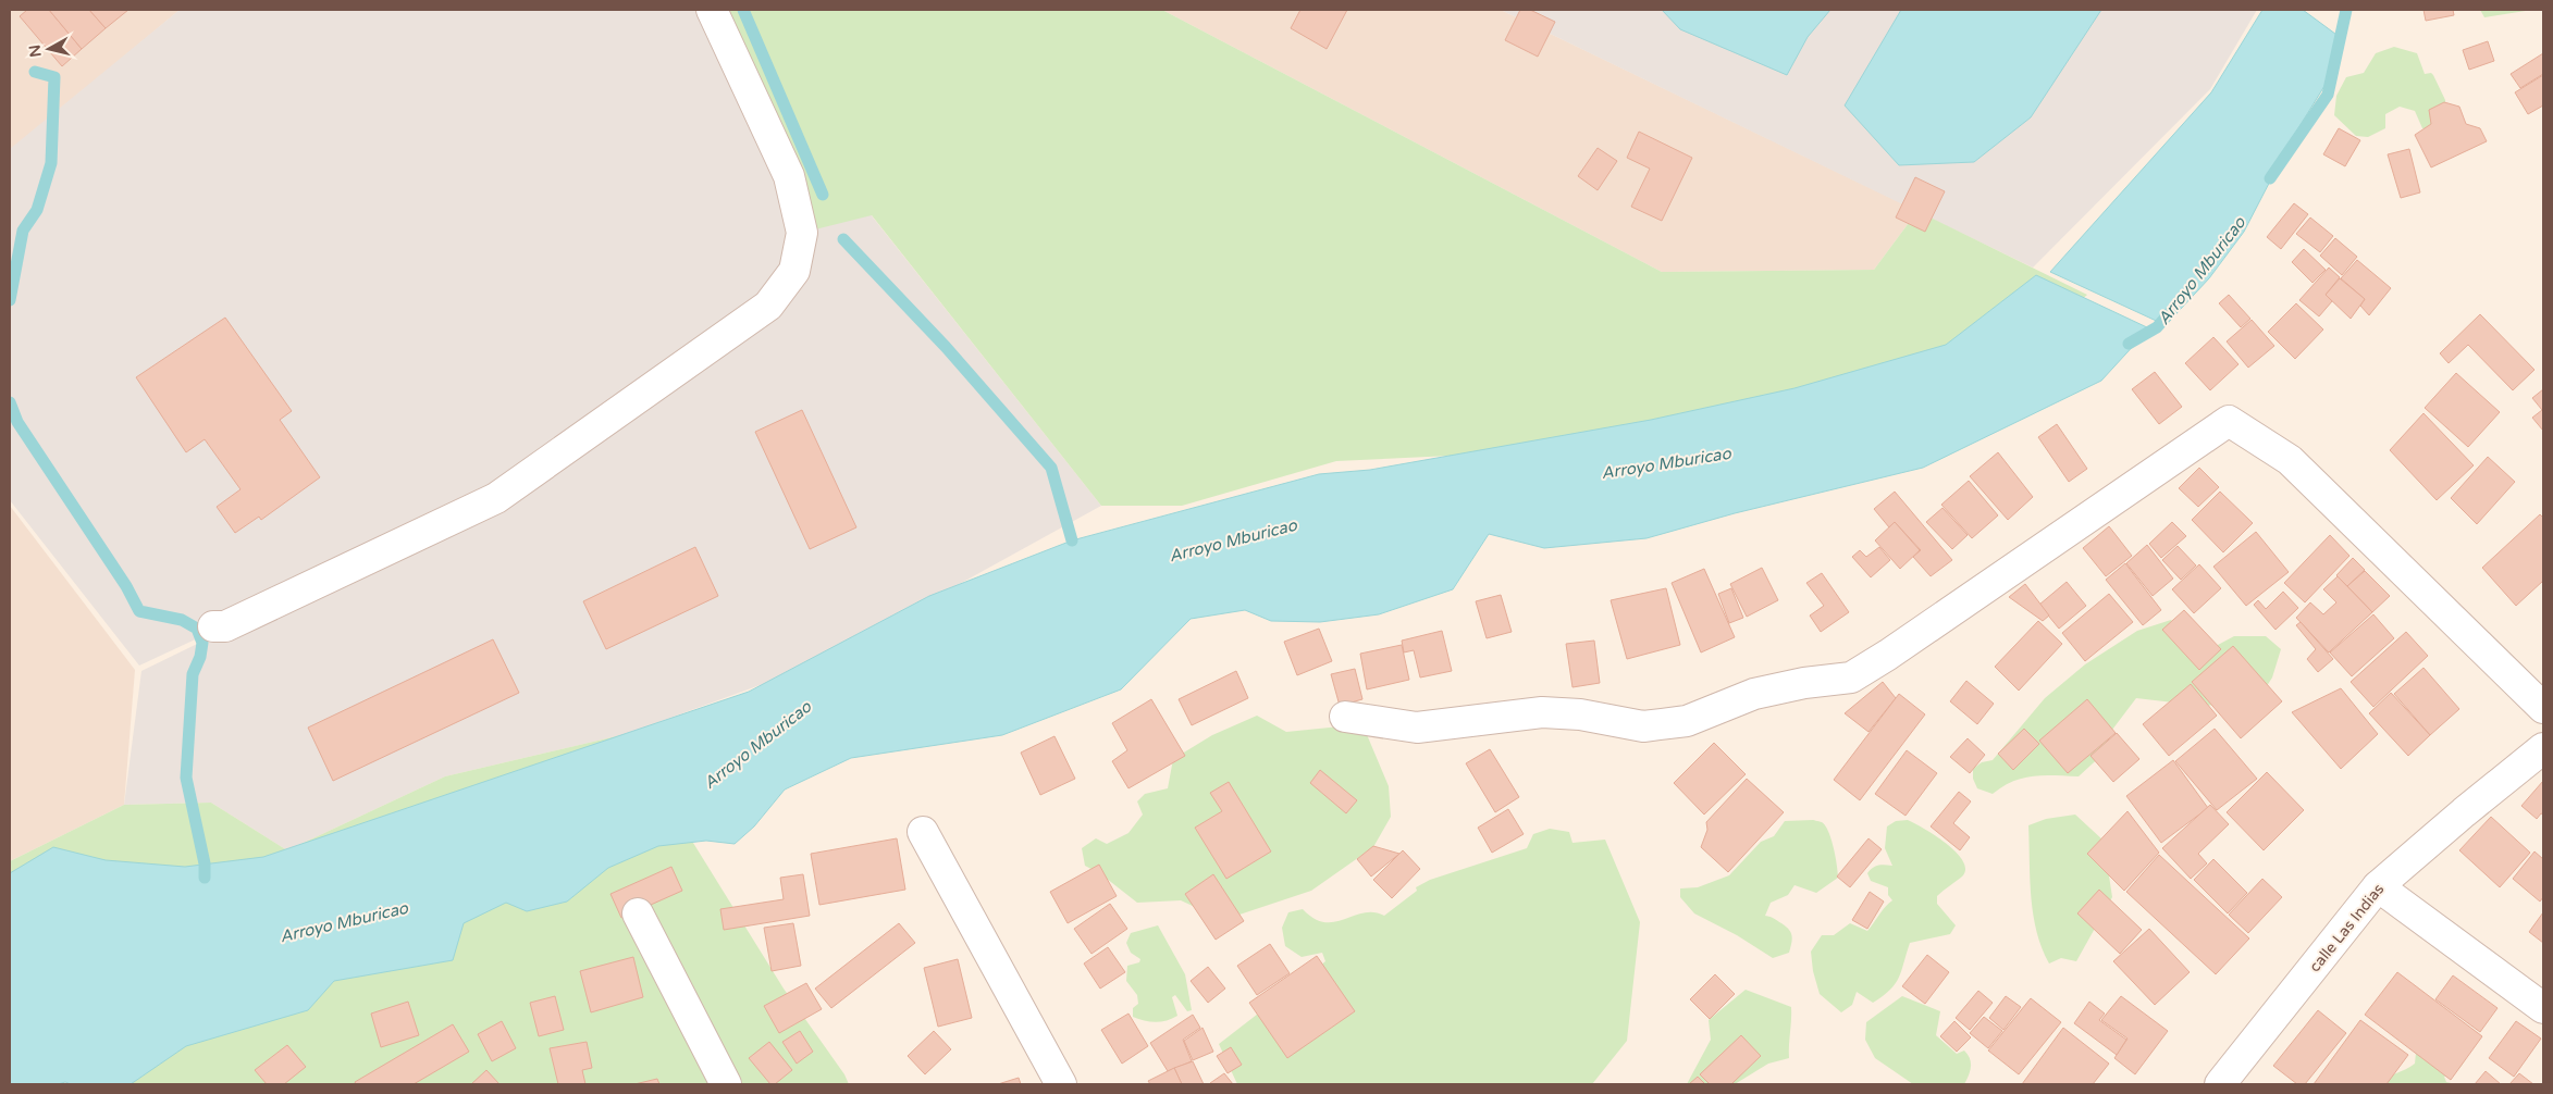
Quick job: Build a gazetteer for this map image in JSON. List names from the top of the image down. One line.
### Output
{"streets":{"street":["calle Las Indias"]},"water":["Arroyo Mburicao"],"north":"left"}
